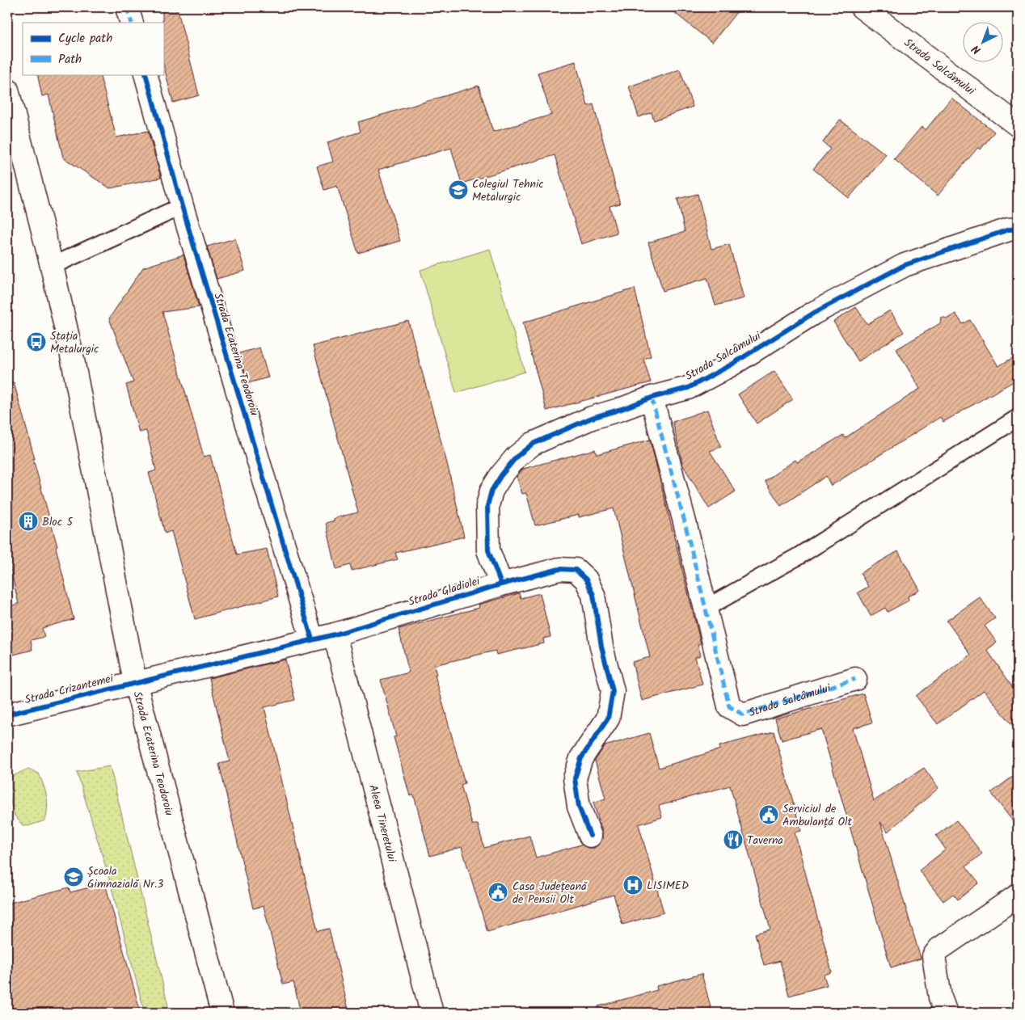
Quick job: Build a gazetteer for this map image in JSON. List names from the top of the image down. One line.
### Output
{"streets":{"street":["Strada Salcâmului","Strada Ecaterina Teodoroiu","Strada Gladiolei","Strada Crizantemei","Aleea Tineretului"]},"crossings":[["Strada Salcâmului","Strada Gladiolei"],["Strada Ecaterina Teodoroiu","Strada Gladiolei"],["Strada Ecaterina Teodoroiu","Strada Crizantemei"],["Strada Gladiolei","Strada Crizantemei"],["Strada Gladiolei","Aleea Tineretului"]],"places":{"school or university":["Colegiul Tehnic Metalurgic","Școala Gimnazială Nr.3"],"bus stop":["Stația Metalurgic"],"building":["Bloc 5"],"public building":["Serviciul de Ambulanță Olt","Casa Județeană de Pensii Olt"],"restaurant":["Taverna"],"hospital":["LISIMED"]},"legend":["Cycle path","Path"],"north":"bottom left"}
